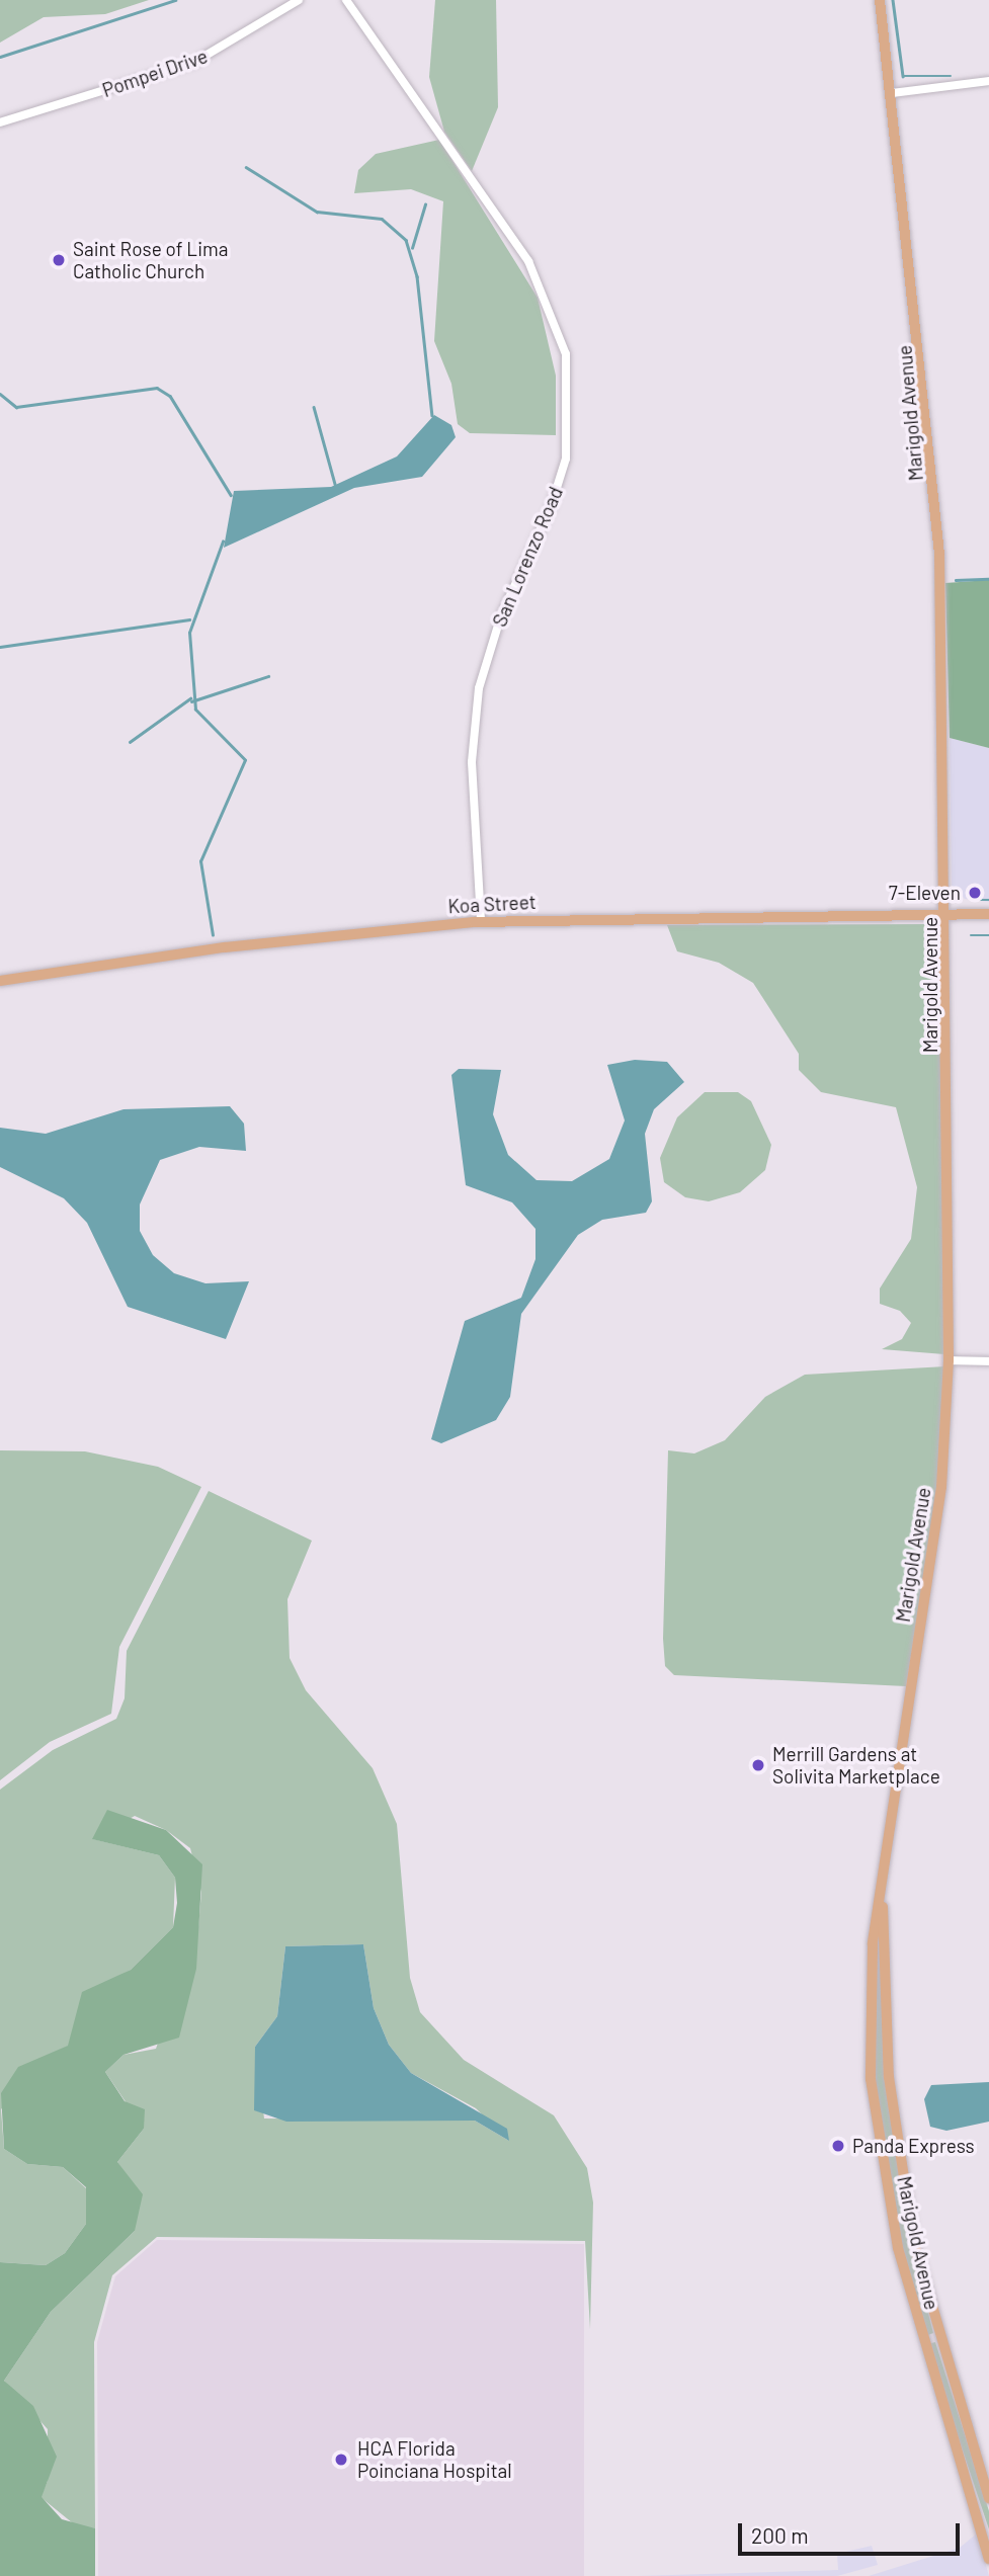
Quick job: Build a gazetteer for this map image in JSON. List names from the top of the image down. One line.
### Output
{"streets":{"main road":["Marigold Avenue","Koa Street"],"street":["Pompei Drive","San Lorenzo Road"]},"crossings":[["Marigold Avenue","Koa Street"],["San Lorenzo Road","Koa Street"]],"places":["Saint Rose of Lima Catholic Church","7-Eleven","Merrill Gardens at Solivita Marketplace","Panda Express","HCA Florida Poinciana Hospital"],"scale_bar":"200 m"}
